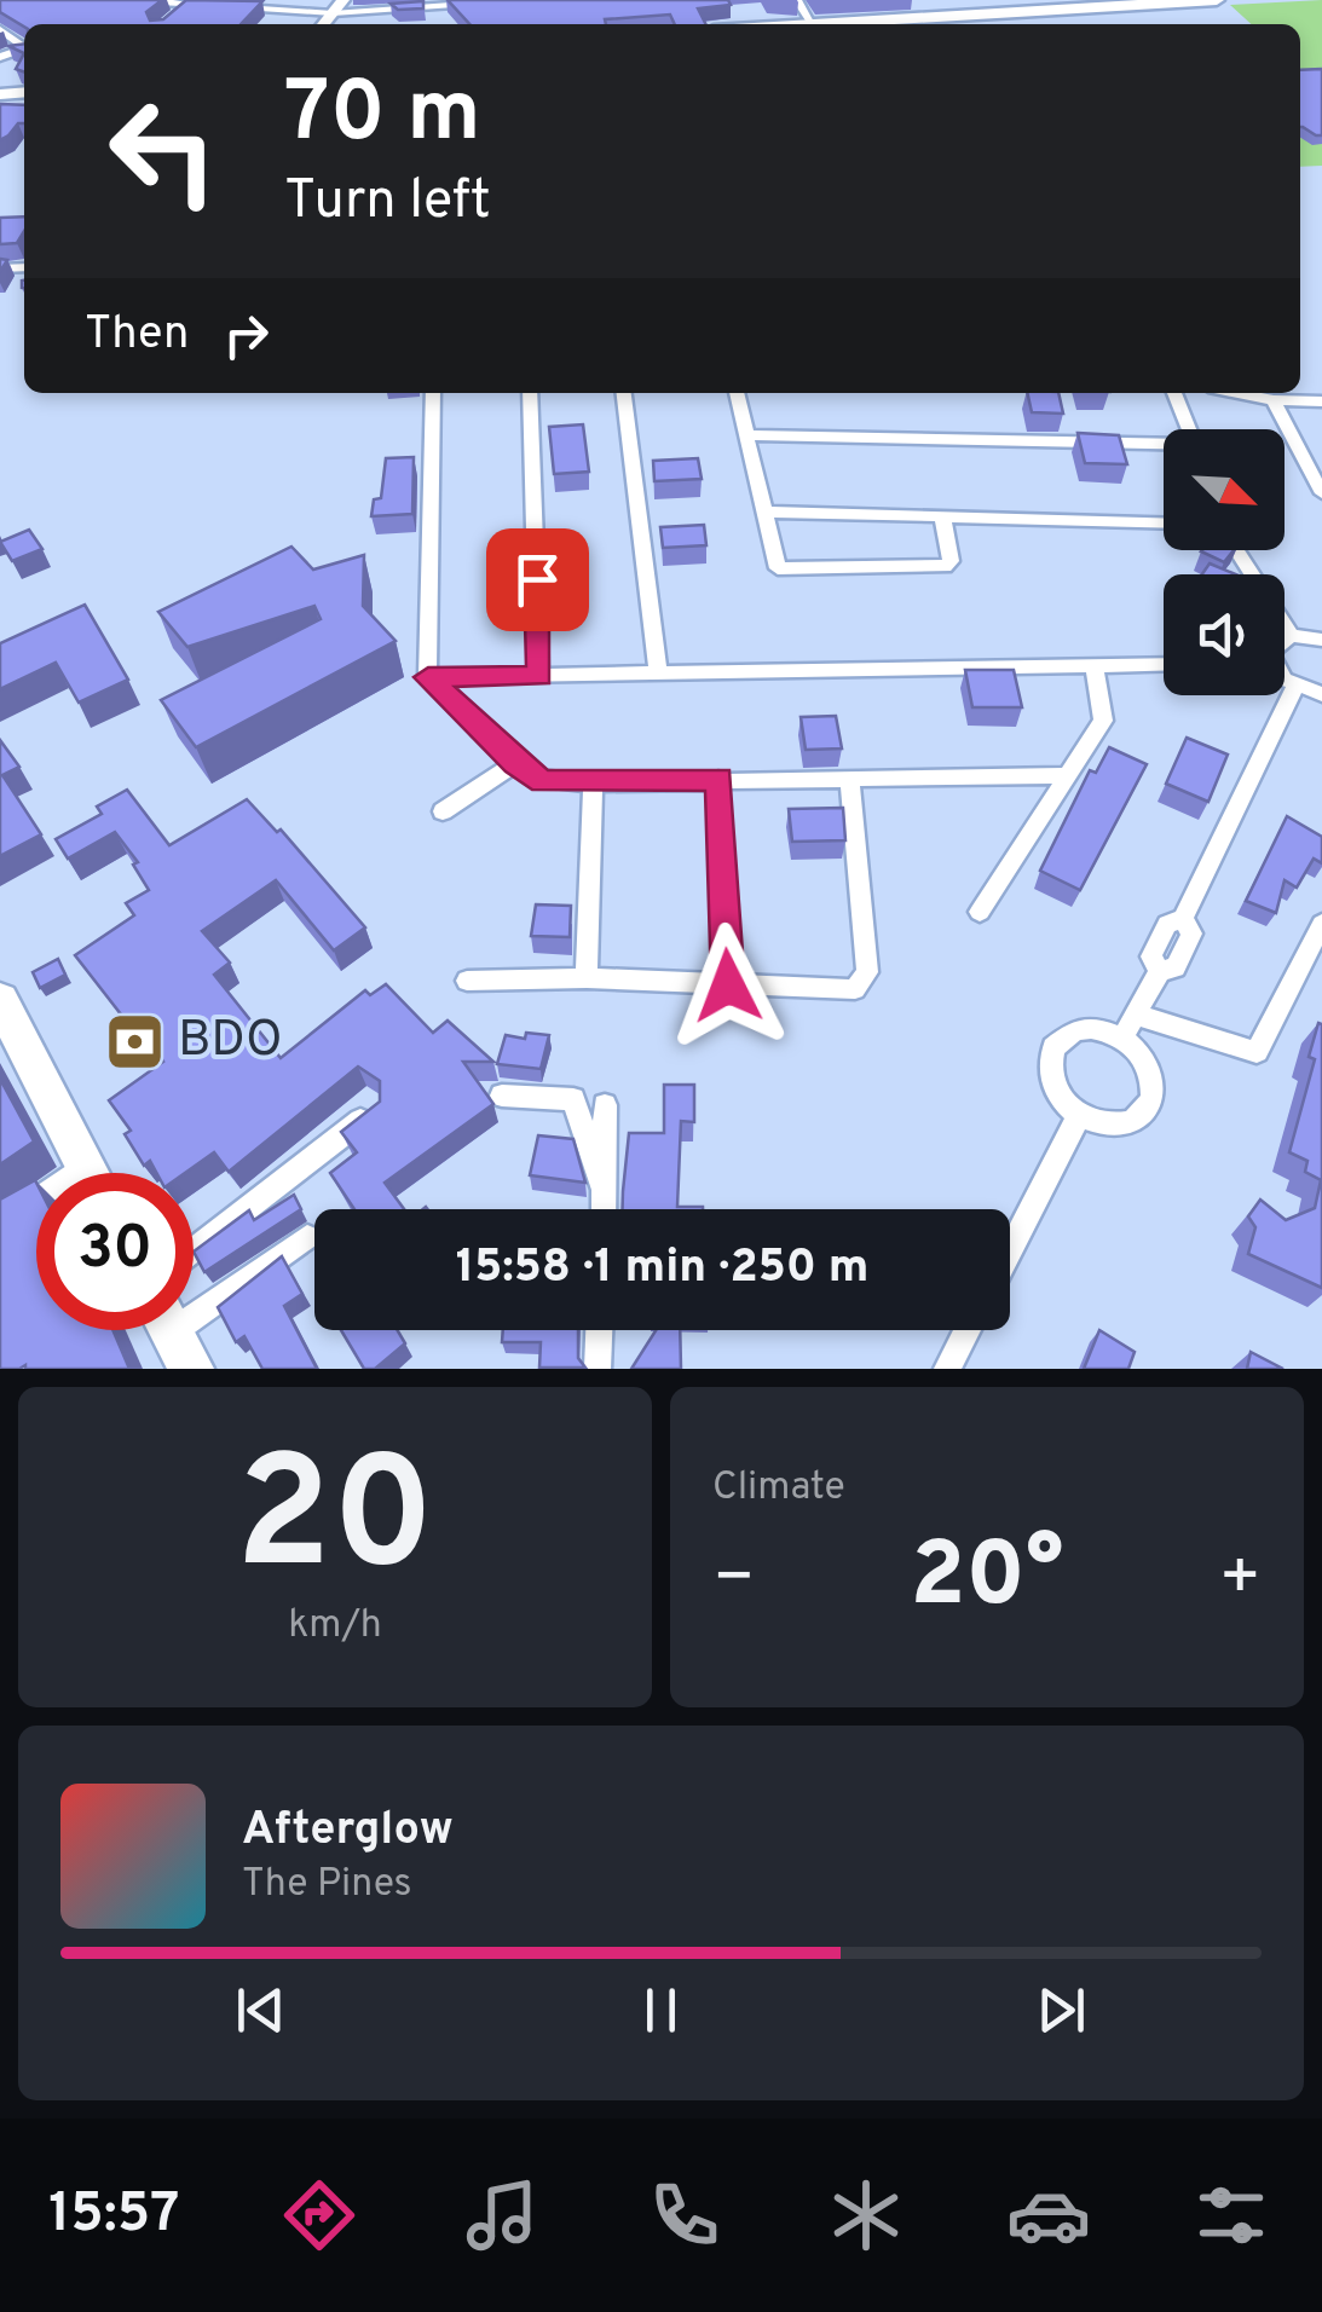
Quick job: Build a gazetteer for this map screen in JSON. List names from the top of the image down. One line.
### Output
{"places":{"bank":["BDO"]},"north":"bottom right","page":{"turn":["70 m","Turn left"],"then":"Then","limit":"30","trip":"15:58 · 1 min · 250 m","tile":[["20","km/h"],"Climate"],"heat":["−","20°","+"],"song":["Afterglow","The Pines"],"tabs":"15:57"}}
